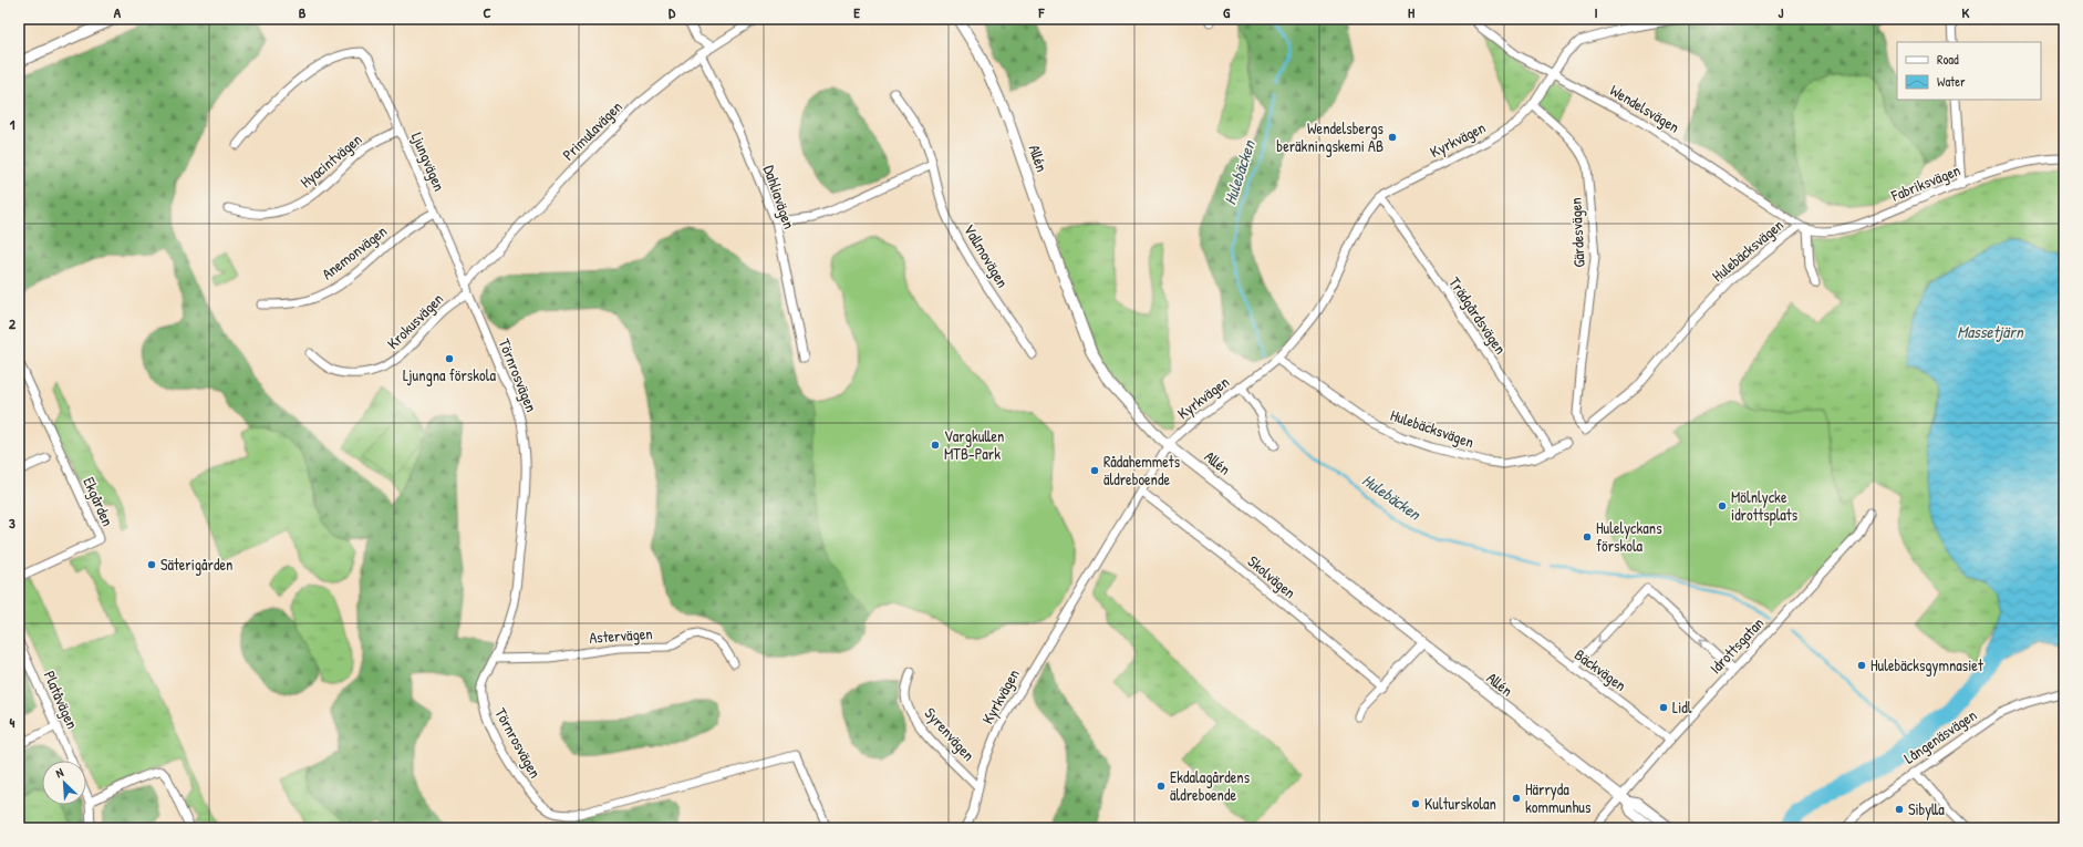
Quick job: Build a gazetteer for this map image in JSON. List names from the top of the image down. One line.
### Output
{"streets":{"street":["Wendelsvägen","Primulavägen","Kyrkvägen","Allén","Hyacintvägen","Ljungvägen","Fabriksvägen","Dahliavägen","Gärdesvägen","Hulebäcksvägen","Anemonvägen","Vallmovägen","Trädgårdsvägen","Krokusvägen","Törnrosvägen","Ekgården","Skolvägen","Astervägen","Idrottsgatan","Bäckvägen","Platåvägen","Syrenvägen","Långenäsvägen"]},"crossings":[["Wendelsvägen","Kyrkvägen"],["Wendelsvägen","Fabriksvägen"],["Wendelsvägen","Hulebäcksvägen"],["Primulavägen","Ljungvägen"],["Primulavägen","Dahliavägen"],["Primulavägen","Törnrosvägen"],["Kyrkvägen","Allén"],["Kyrkvägen","Gärdesvägen"],["Kyrkvägen","Hulebäcksvägen"],["Kyrkvägen","Trädgårdsvägen"],["Kyrkvägen","Skolvägen"],["Kyrkvägen","Syrenvägen"],["Allén","Idrottsgatan"],["Hyacintvägen","Ljungvägen"],["Ljungvägen","Anemonvägen"],["Ljungvägen","Törnrosvägen"],["Fabriksvägen","Hulebäcksvägen"],["Gärdesvägen","Hulebäcksvägen"],["Hulebäcksvägen","Trädgårdsvägen"],["Krokusvägen","Törnrosvägen"],["Törnrosvägen","Astervägen"],["Idrottsgatan","Bäckvägen"]],"water":["Hulebäcken","Massetjärn"],"places":["Wendelsbergs beräkningskemi AB","Ljungna förskola","Vargkullen MTB-Park","Rådahemmets äldreboende","Mölnlycke idrottsplats","Hulelyckans förskola","Säterigården","Hulebäcksgymnasiet","Lidl","Ekdalagårdens äldreboende","Härryda kommunhus","Kulturskolan","Sibylla"],"legend":["Road","Water"],"north":"top left","grid":{"columns":["A","B","C","D","E","F","G","H","I","J","K"],"rows":["1","2","3","4"]}}
